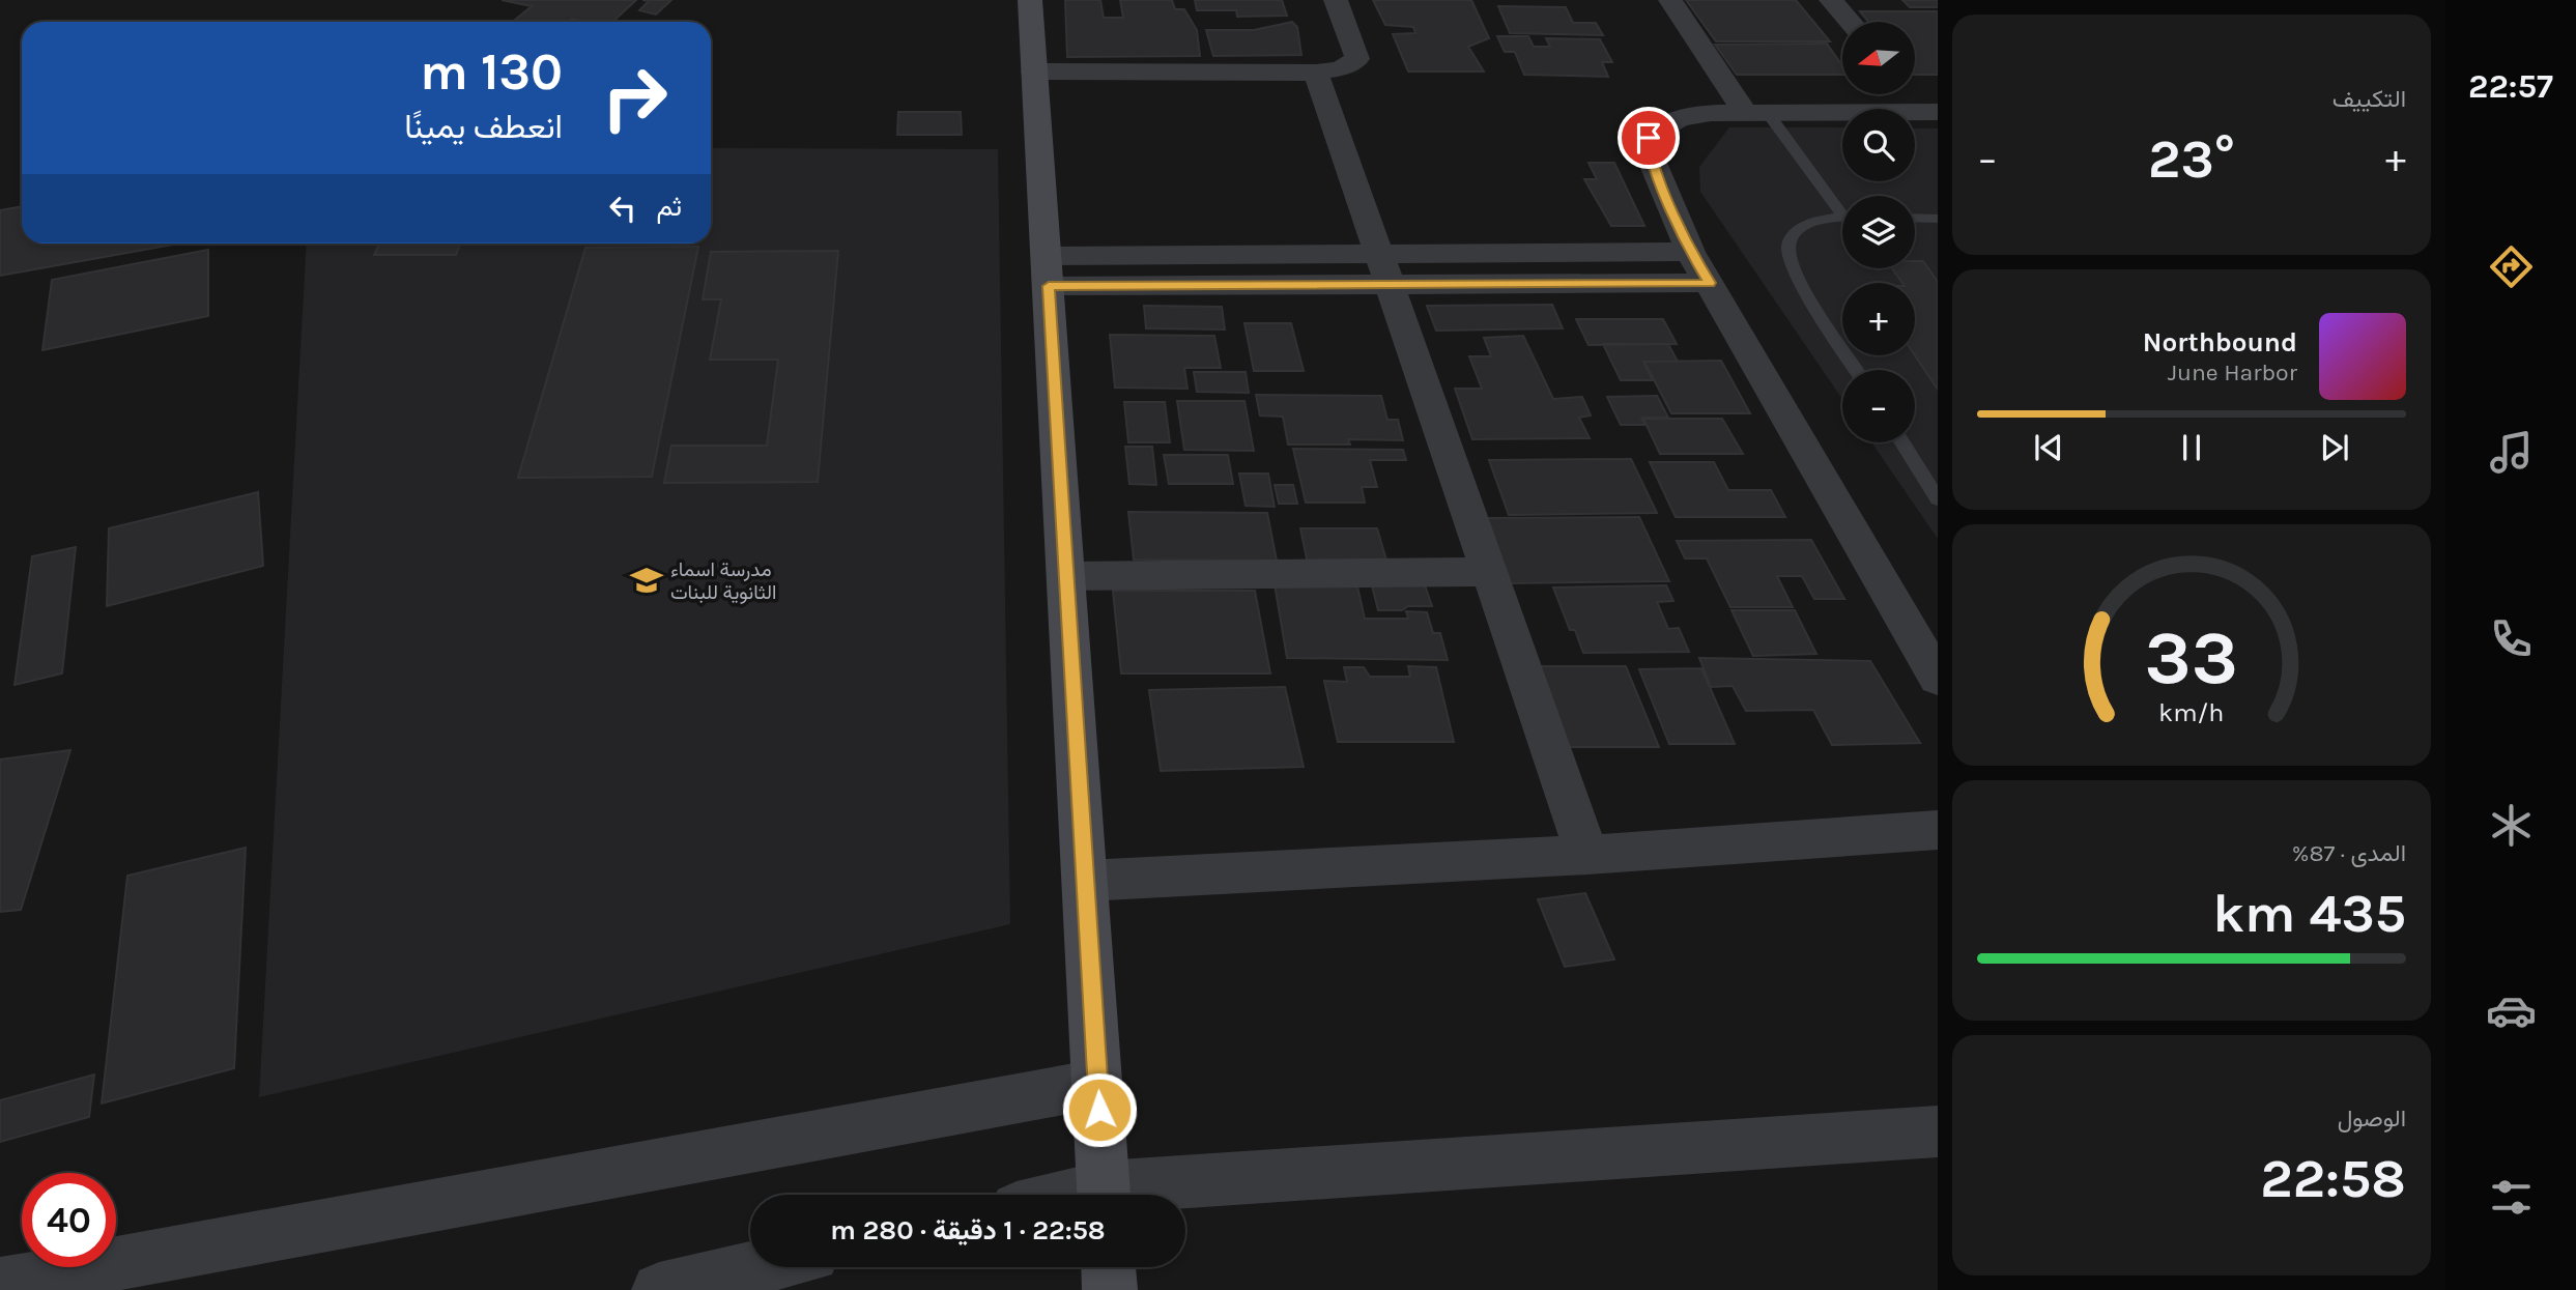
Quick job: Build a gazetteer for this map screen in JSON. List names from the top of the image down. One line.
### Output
{"places":{"school or university":["مدرسة اسماء الثانوية للبنات"]},"north":"left","page":{"tabs":"22:57","tile":["التكييف",["المدى · 87%","435 km"],["الوصول","22:58"]],"map_buttons":["+","−"],"turn":["130 m","انعطف يمينًا"],"heat":["−","23°","+"],"then":"ثم","song":["Northbound","June Harbor"],"limit":"40","trip":"22:58 · 1 دقيقة · 280 m","gauge":["33","km/h"]}}
